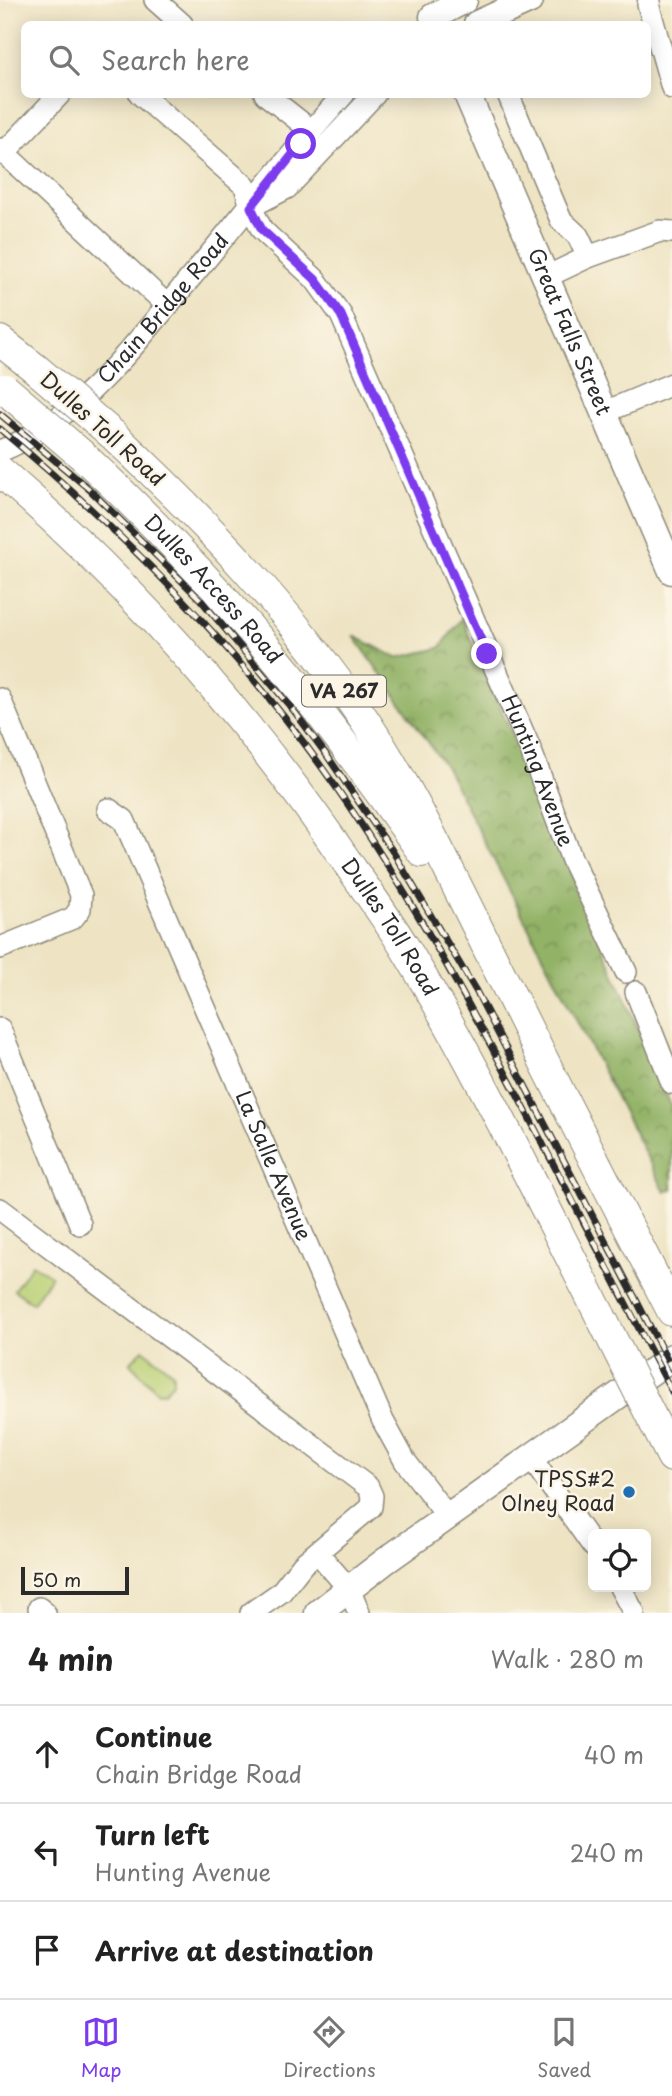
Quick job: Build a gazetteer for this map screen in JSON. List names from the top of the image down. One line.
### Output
{"streets":{"highway":["Dulles Toll Road","Dulles Access Road","VA 267"],"main road":["Great Falls Street"],"street":["Chain Bridge Road","Hunting Avenue","La Salle Avenue"]},"crossings":[["Chain Bridge Road","Hunting Avenue"],["Dulles Toll Road","Dulles Access Road"]],"places":["TPSS#2 Olney Road"],"scale_bar":"50 m","page":{"search":"Search here","scale":"50 m","heading":["4 min","Walk · 280 m"],"list":[["Continue","Chain Bridge Road","40 m"],["Turn left","Hunting Avenue","240 m"],"Arrive at destination"],"nav":["Map","Directions","Saved"]}}
